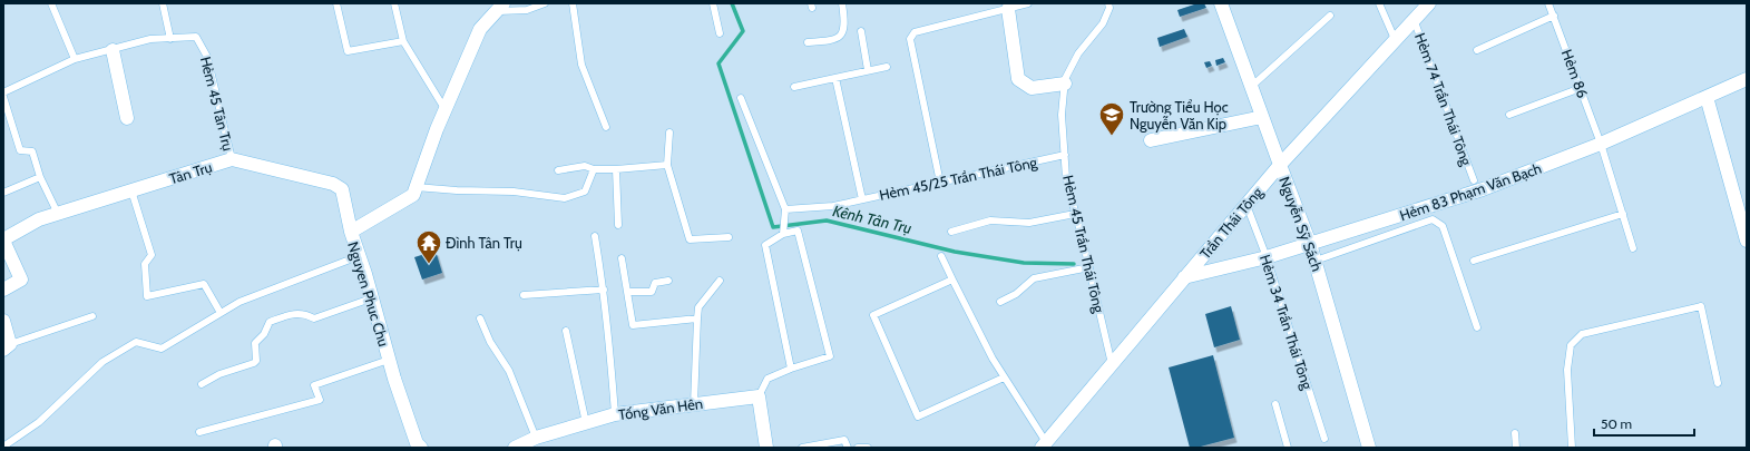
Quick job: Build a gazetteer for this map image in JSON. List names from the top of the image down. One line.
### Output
{"streets":{"street":["Tân Trụ","Hẻm 83 Phạm Văn Bạch","Trần Thái Tông","Nguyễn Sỹ Sách","Nguyen Phuc Chu","Tống Văn Hên"],"lane":["Hẻm 86","Hẻm 74 Trần Thái Tông","Hẻm 45 Tân Trụ","Hẻm 45/25 Trần Thái Tông","Hẻm 45 Trần Thái Tông","Hẻm 34 Trần Thái Tông"]},"crossings":[["Hẻm 86","Hẻm 83 Phạm Văn Bạch"],["Hẻm 74 Trần Thái Tông","Trần Thái Tông"],["Hẻm 45 Tân Trụ","Tân Trụ"],["Tân Trụ","Nguyen Phuc Chu"],["Hẻm 45/25 Trần Thái Tông","Hẻm 45 Trần Thái Tông"],["Hẻm 83 Phạm Văn Bạch","Trần Thái Tông"],["Hẻm 83 Phạm Văn Bạch","Nguyễn Sỹ Sách"],["Hẻm 83 Phạm Văn Bạch","Hẻm 34 Trần Thái Tông"],["Trần Thái Tông","Nguyễn Sỹ Sách"],["Trần Thái Tông","Hẻm 45 Trần Thái Tông"],["Trần Thái Tông","Hẻm 34 Trần Thái Tông"]],"water":["Kênh Tân Trụ"],"places":{"school or university":["Trường Tiểu Học Nguyễn Văn Kip"],"temple":["Đình Tân Trụ"]},"scale_bar":"50 m"}
